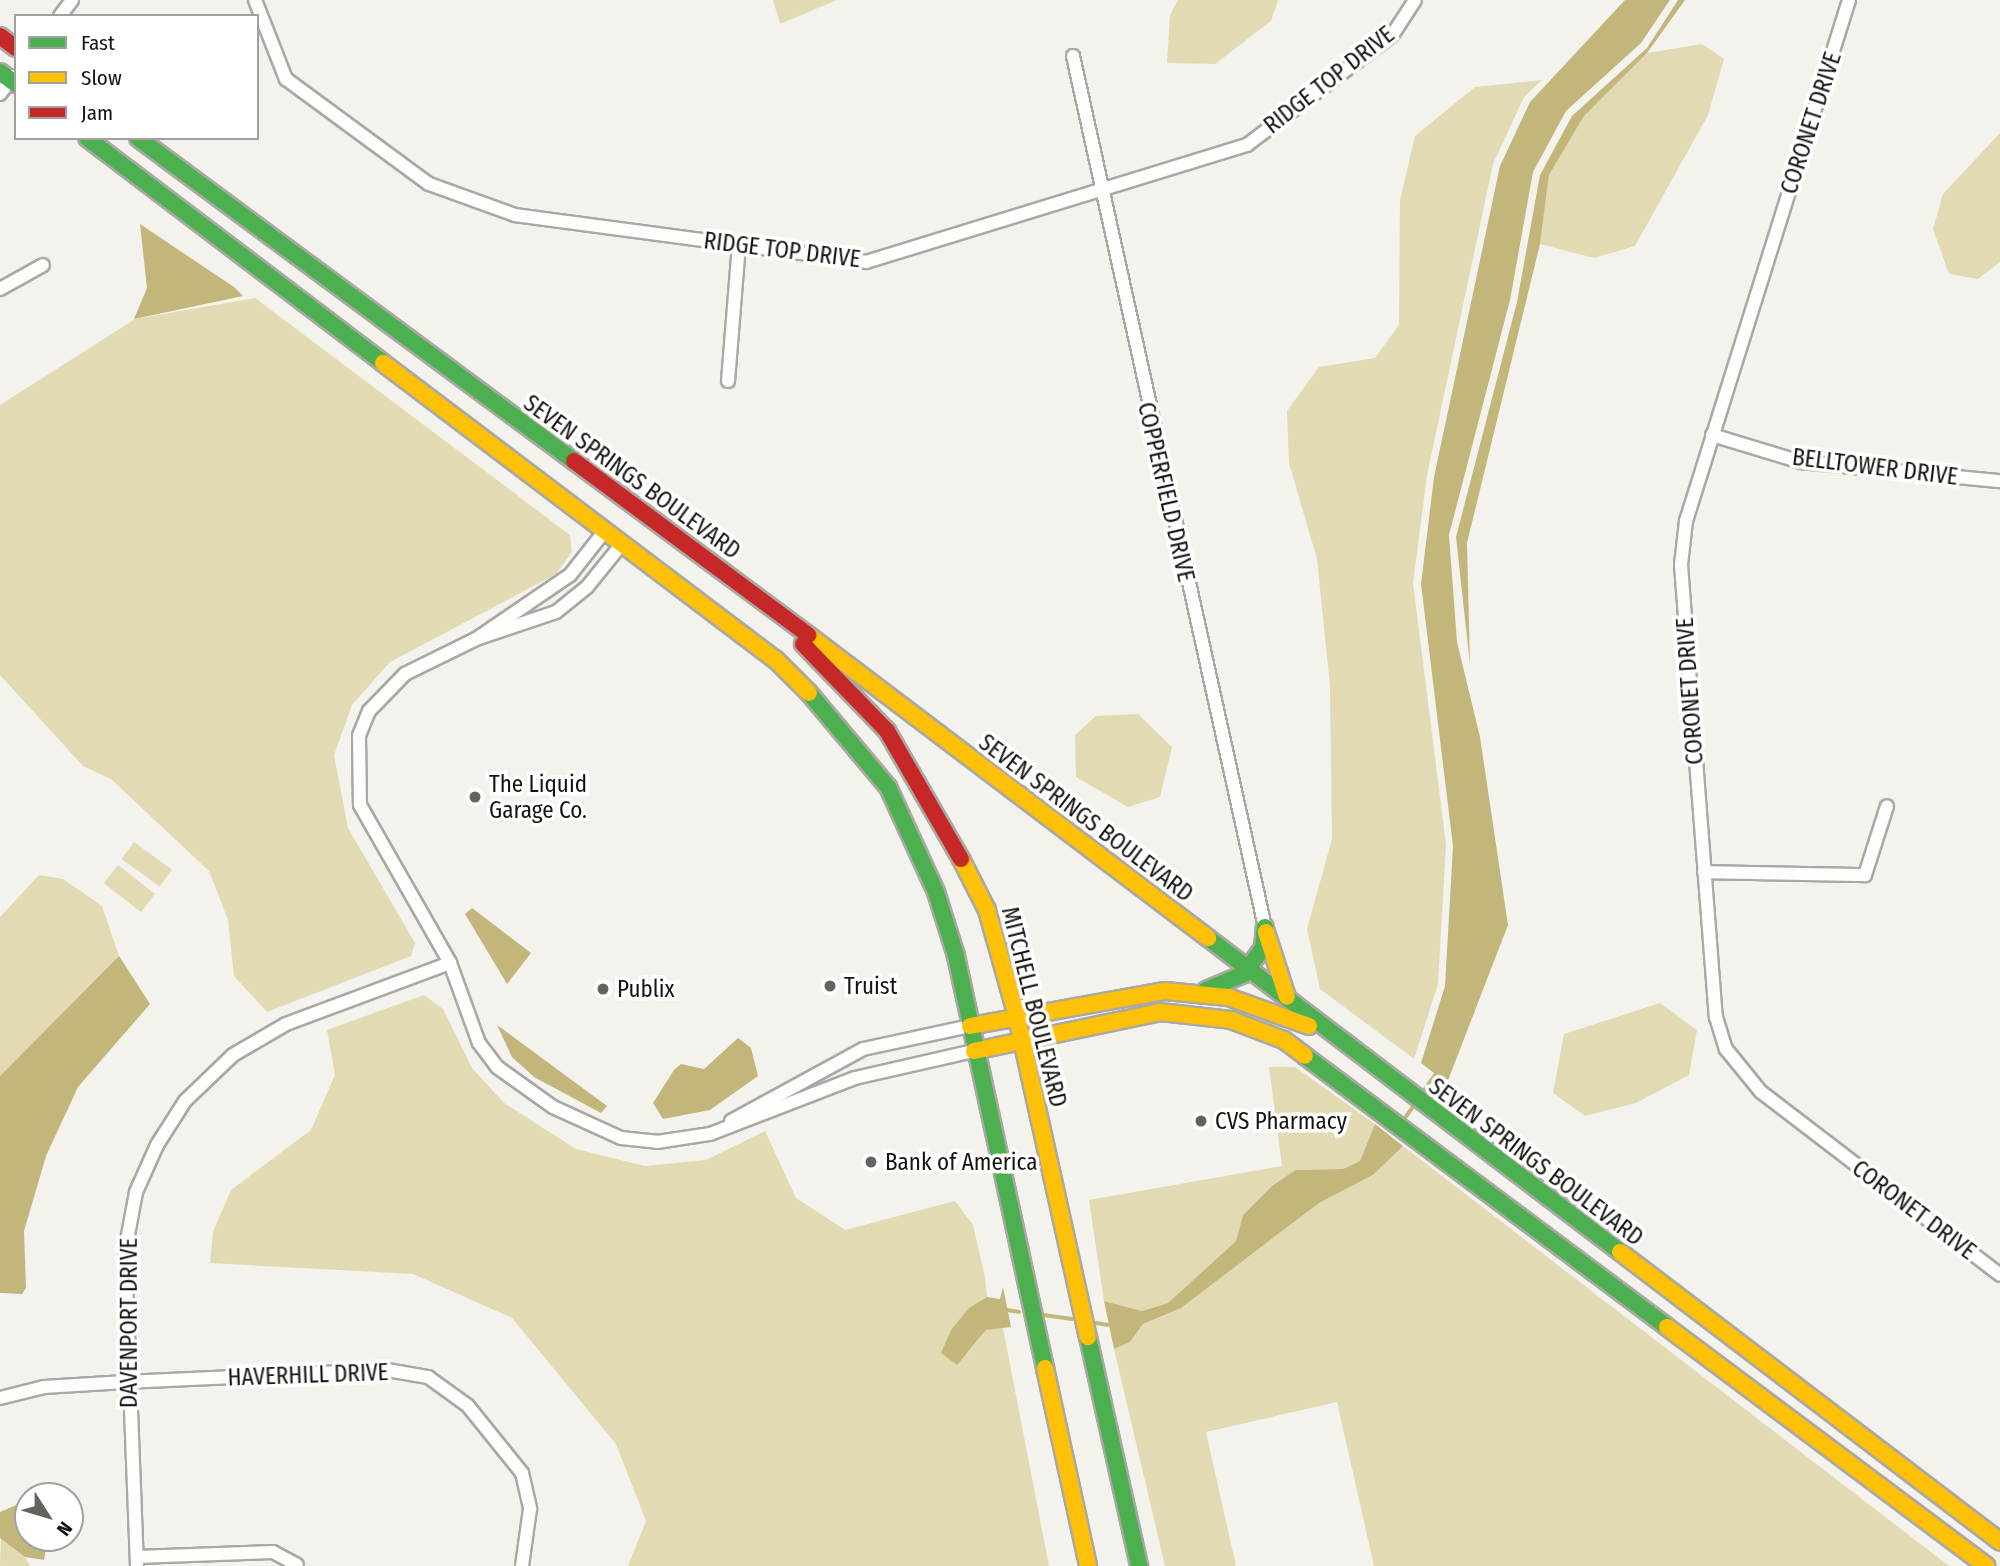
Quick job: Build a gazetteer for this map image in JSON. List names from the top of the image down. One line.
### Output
{"streets":{"main road":["SEVEN SPRINGS BOULEVARD","MITCHELL BOULEVARD"],"street":["RIDGE TOP DRIVE","CORONET DRIVE","BELLTOWER DRIVE","COPPERFIELD DRIVE","DAVENPORT DRIVE","HAVERHILL DRIVE"]},"crossings":[["RIDGE TOP DRIVE","COPPERFIELD DRIVE"],["CORONET DRIVE","BELLTOWER DRIVE"],["SEVEN SPRINGS BOULEVARD","MITCHELL BOULEVARD"],["DAVENPORT DRIVE","HAVERHILL DRIVE"]],"places":["The Liquid Garage Co.","Truist","Publix","CVS Pharmacy","Bank of America"],"legend":["Fast","Slow","Jam"],"north":"bottom right"}
